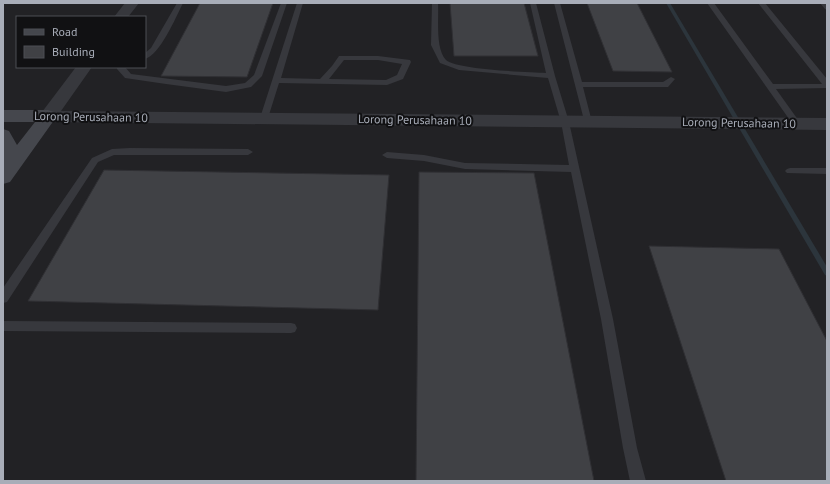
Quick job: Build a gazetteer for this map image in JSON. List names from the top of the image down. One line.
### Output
{"streets":{"street":["Lorong Perusahaan 10"]},"legend":["Road","Building"]}
